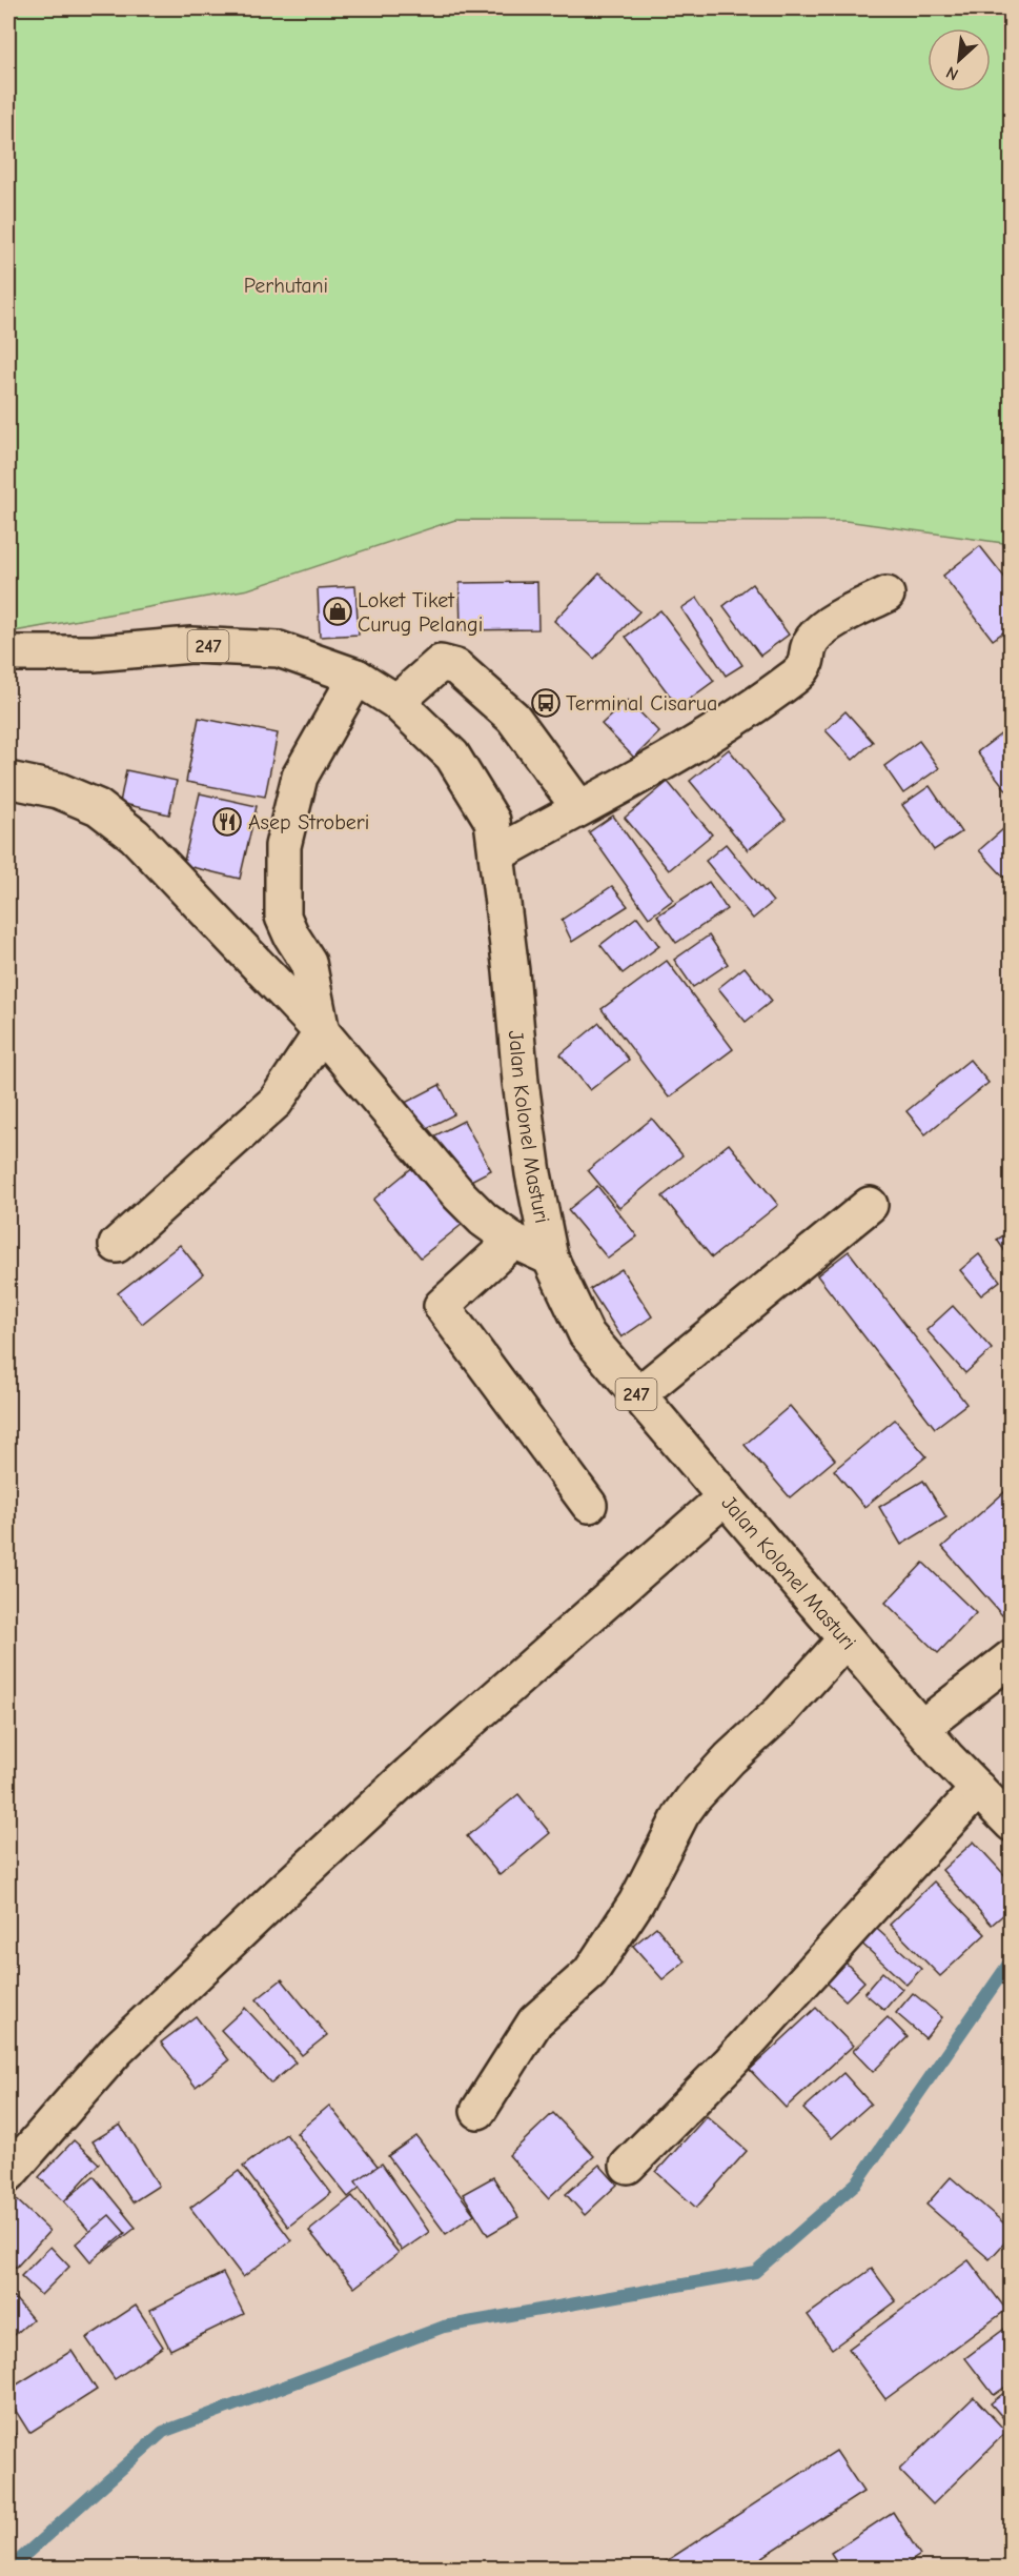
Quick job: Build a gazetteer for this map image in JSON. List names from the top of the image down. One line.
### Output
{"streets":{"street":["247","Jalan Kolonel Masturi"]},"parks":["Perhutani"],"places":{"shop":["Loket Tiket Curug Pelangi"],"bus stop":["Terminal Cisarua"],"restaurant":["Asep Stroberi"]},"north":"bottom left"}
